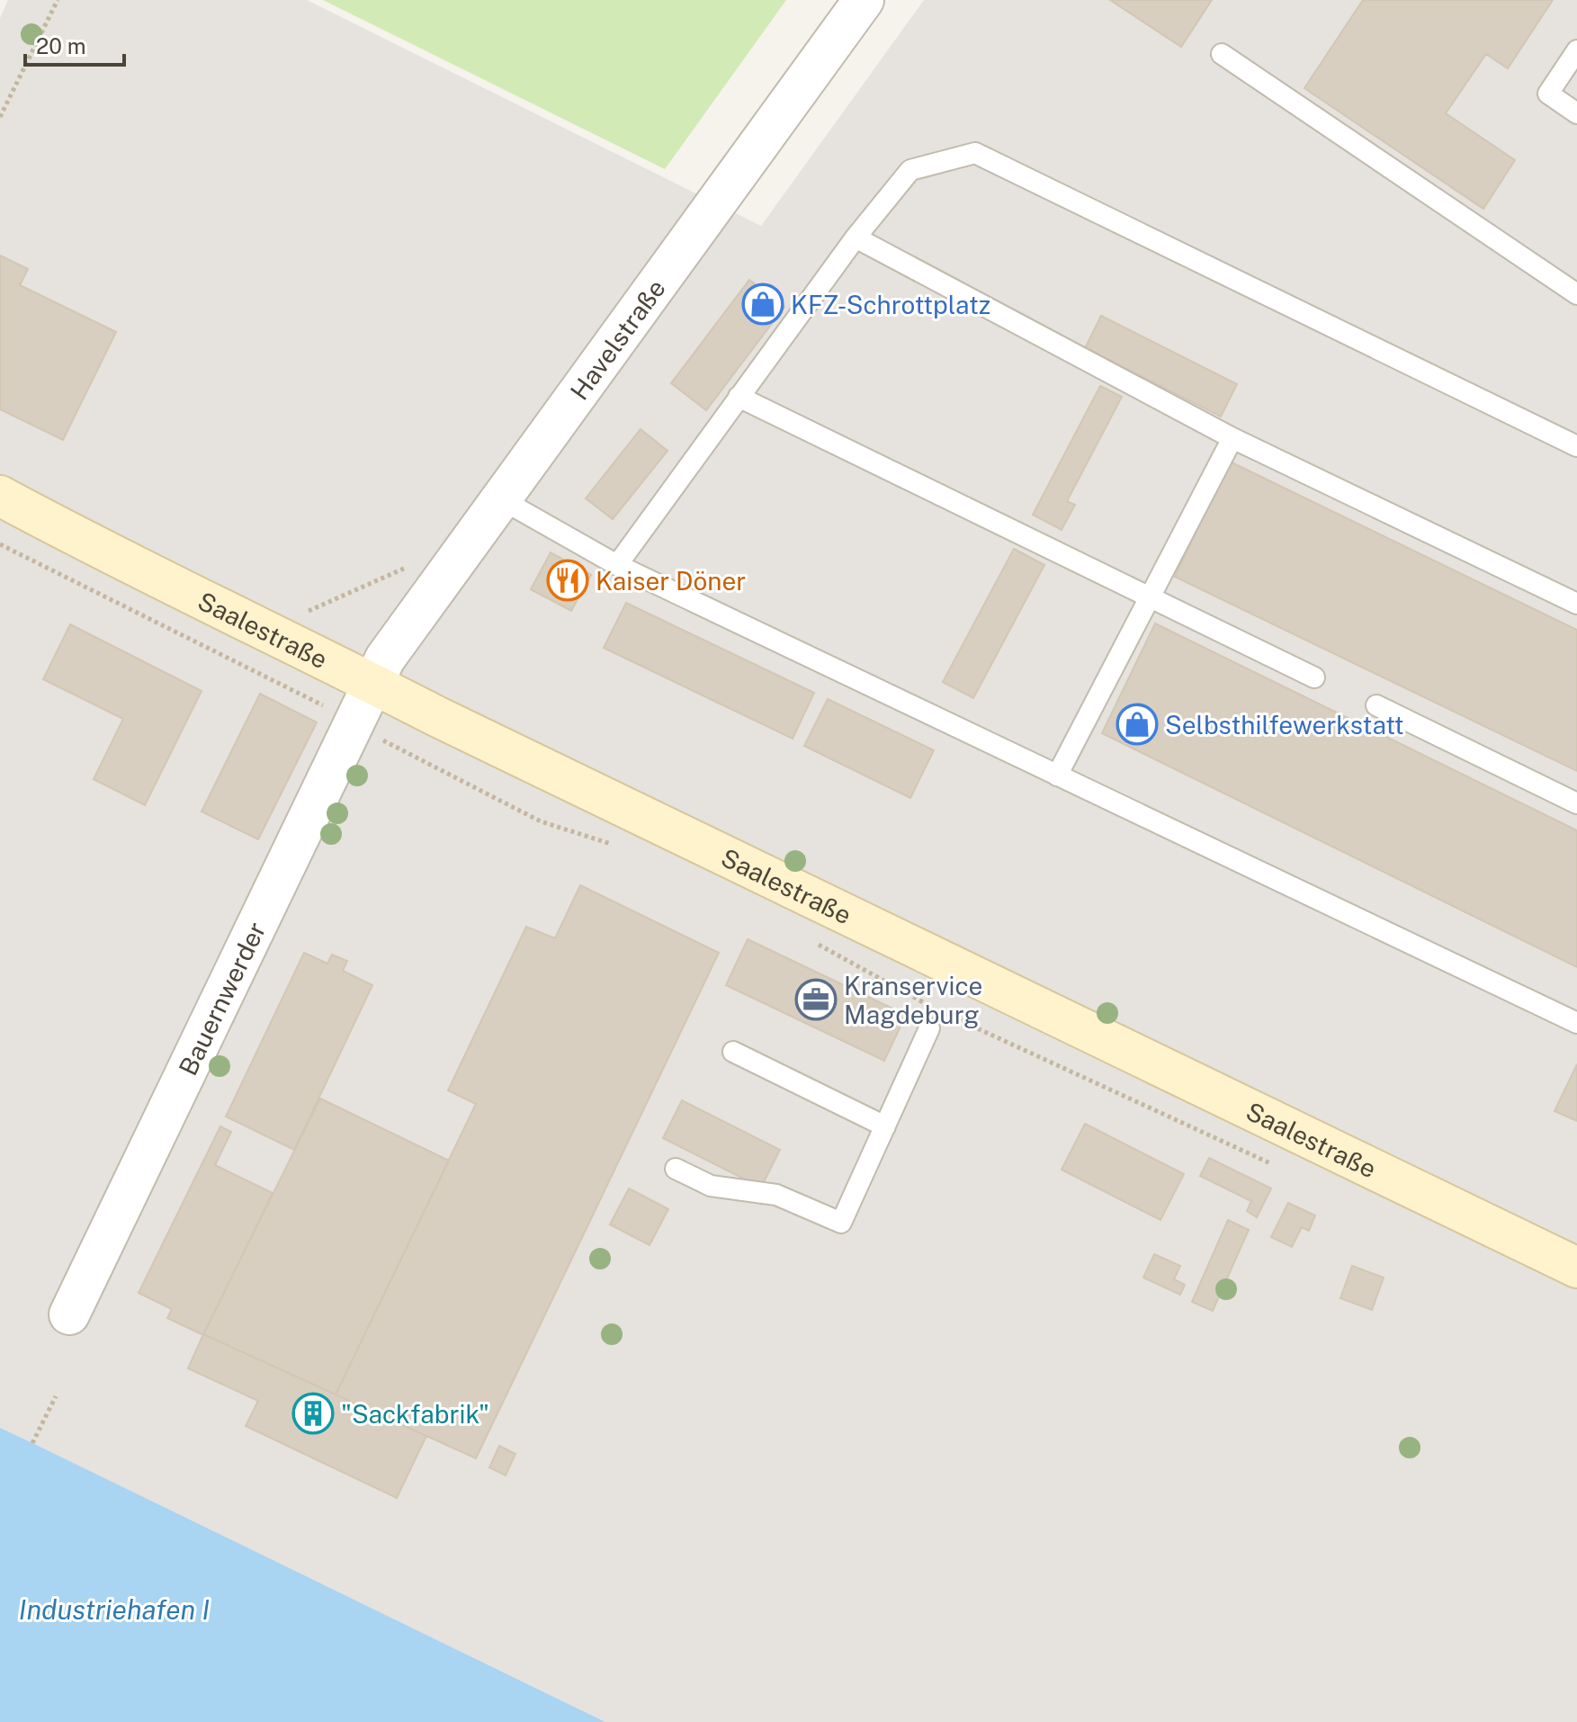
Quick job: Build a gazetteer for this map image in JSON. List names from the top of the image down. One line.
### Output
{"streets":{"main road":["Saalestraße"],"street":["Havelstraße","Bauernwerder"]},"crossings":[["Havelstraße","Saalestraße"],["Havelstraße","Bauernwerder"],["Saalestraße","Bauernwerder"]],"water":["Industriehafen I"],"places":{"shop":["KFZ-Schrottplatz","Selbsthilfewerkstatt"],"restaurant":["Kaiser Döner"],"office":["Kranservice Magdeburg"],"building":["\"Sackfabrik\""]},"scale_bar":"20 m"}
